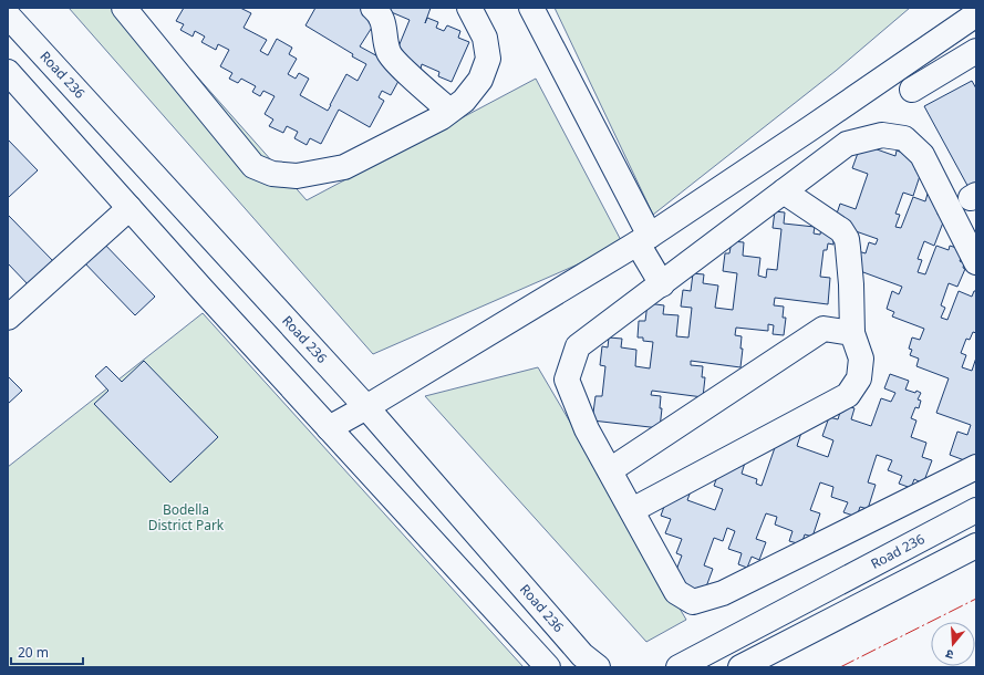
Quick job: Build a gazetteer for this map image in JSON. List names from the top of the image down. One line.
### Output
{"streets":{"street":["Road 236"]},"parks":["Bodella District Park"],"scale_bar":"20 m","north":"bottom"}
